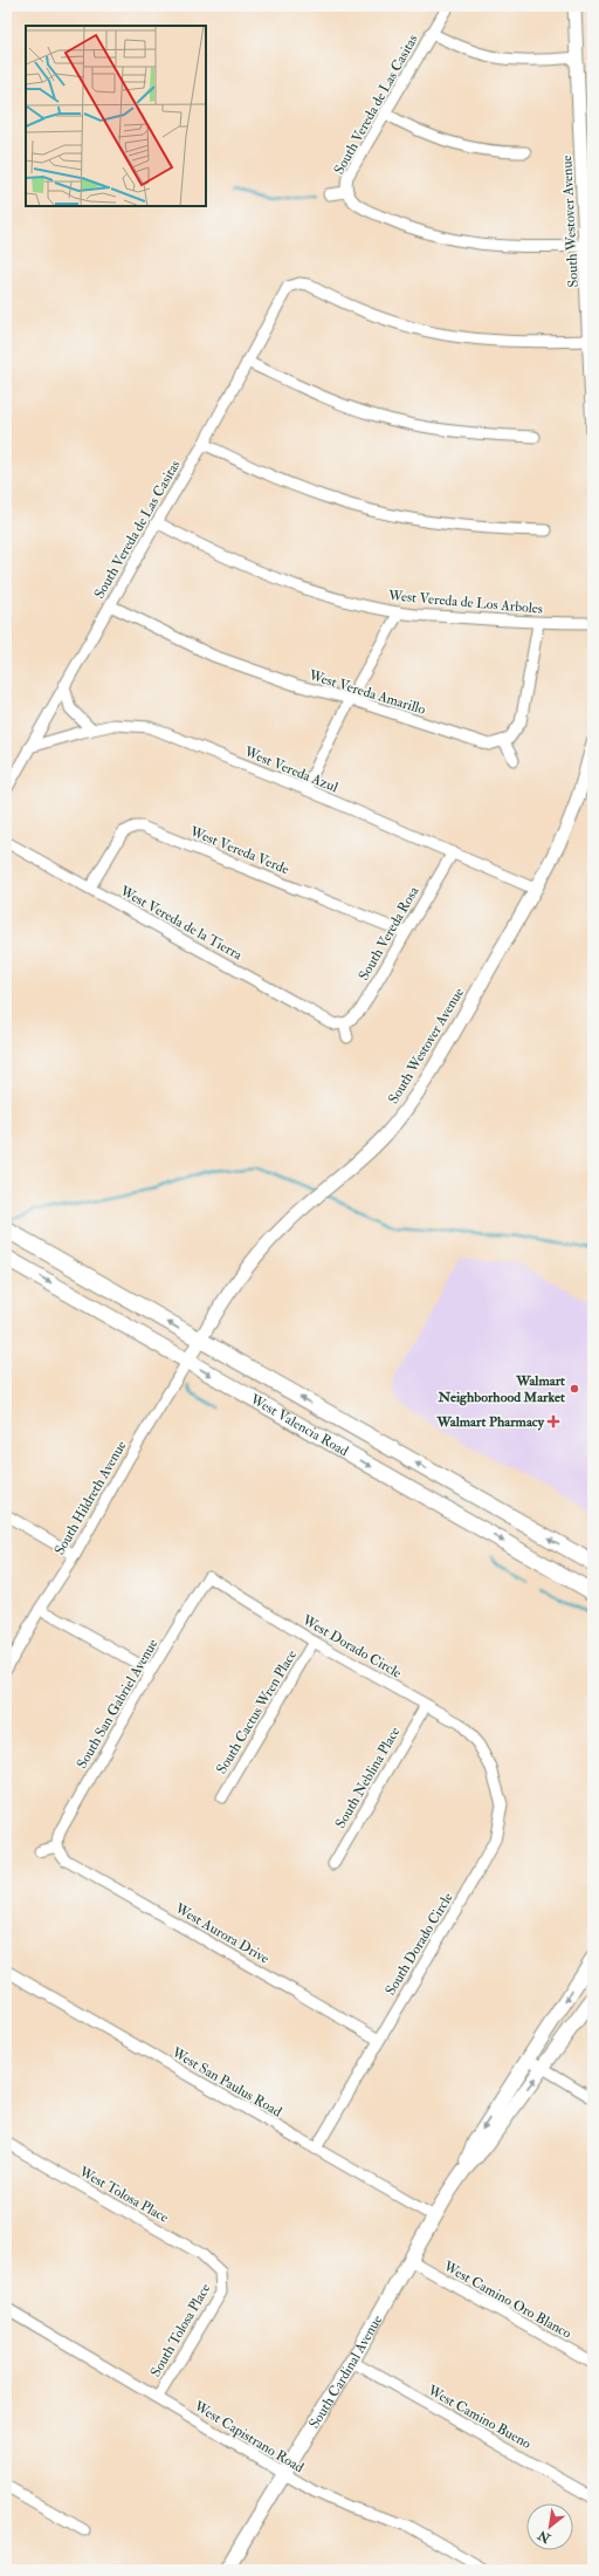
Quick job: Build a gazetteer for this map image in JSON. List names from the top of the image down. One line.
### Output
{"streets":{"main road":["West Valencia Road","South Cardinal Avenue"],"street":["South Vereda de Las Casitas","South Westover Avenue","West Vereda de Los Arboles","West Vereda Amarillo","West Vereda Azul","West Vereda Verde","West Vereda de la Tierra","South Vereda Rosa","South Hildreth Avenue","West Dorado Circle","South San Gabriel Avenue","South Cactus Wren Place","South Neblina Place","West Aurora Drive","South Dorado Circle","West San Paulus Road","West Tolosa Place","West Camino Oro Blanco","South Tolosa Place","West Camino Bueno","West Capistrano Road"]},"crossings":[["South Vereda de Las Casitas","South Westover Avenue"],["South Vereda de Las Casitas","West Vereda de Los Arboles"],["South Vereda de Las Casitas","West Vereda Amarillo"],["South Vereda de Las Casitas","West Vereda Azul"],["South Westover Avenue","West Vereda Azul"],["South Westover Avenue","West Valencia Road"],["South Westover Avenue","South Hildreth Avenue"],["West Vereda Azul","South Vereda Rosa"],["West Vereda Verde","West Vereda de la Tierra"],["West Vereda Verde","South Vereda Rosa"],["West Vereda de la Tierra","South Vereda Rosa"],["West Valencia Road","South Hildreth Avenue"],["West Dorado Circle","South San Gabriel Avenue"],["West Dorado Circle","South Cactus Wren Place"],["West Dorado Circle","South Neblina Place"],["West Dorado Circle","South Dorado Circle"],["South San Gabriel Avenue","West Aurora Drive"],["West Aurora Drive","South Dorado Circle"],["South Dorado Circle","West San Paulus Road"],["West San Paulus Road","South Cardinal Avenue"],["West Tolosa Place","South Tolosa Place"],["West Camino Oro Blanco","South Cardinal Avenue"],["South Tolosa Place","West Capistrano Road"],["South Cardinal Avenue","West Camino Bueno"],["South Cardinal Avenue","West Capistrano Road"]],"places":{"other":["Walmart Neighborhood Market"],"health":["Walmart Pharmacy"]},"north":"bottom left"}
